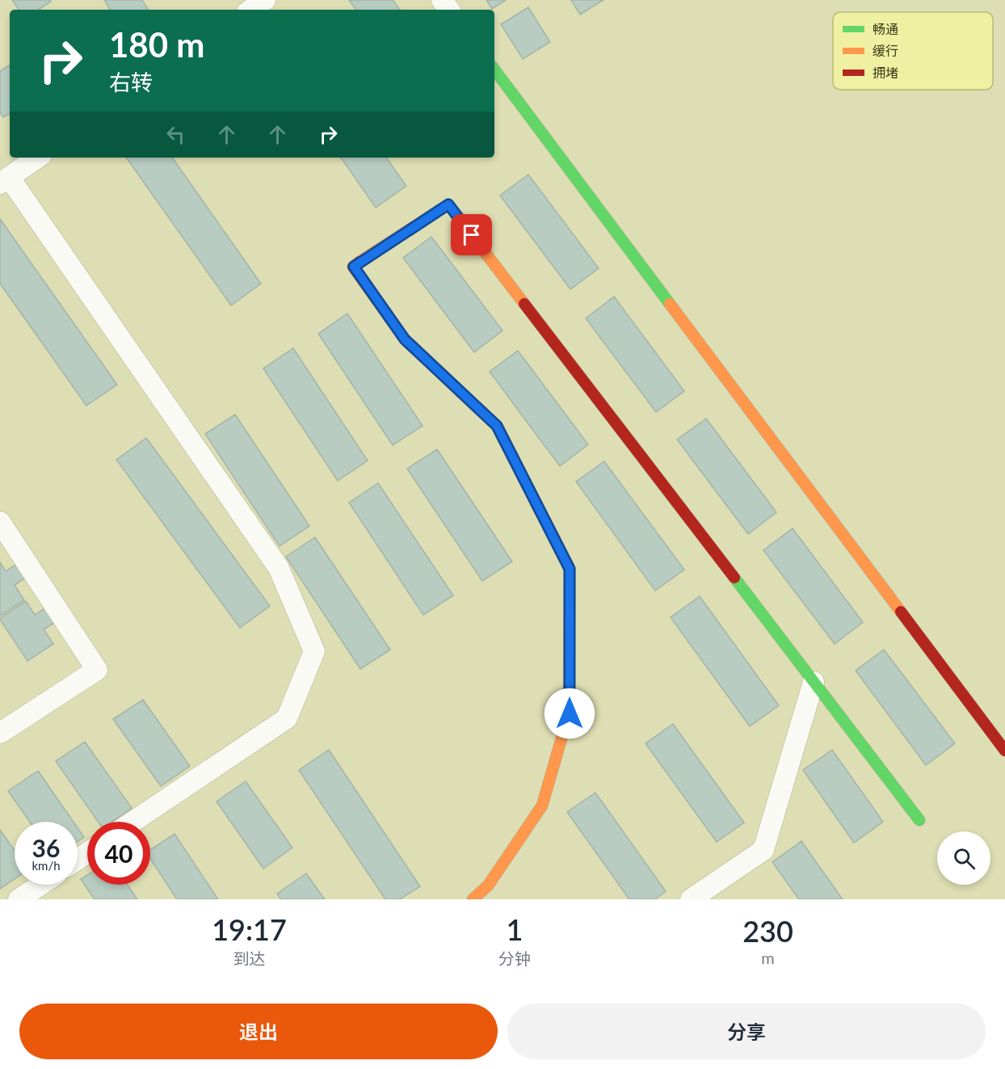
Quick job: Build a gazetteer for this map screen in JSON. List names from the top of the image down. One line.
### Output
{"legend":["畅通","缓行","拥堵"],"page":{"turn":["180 m","右转"],"speed":"36 km/h","limit":"40","eta":["19:17","到达","1","分钟","230","m"],"buttons":["退出","分享"]}}
